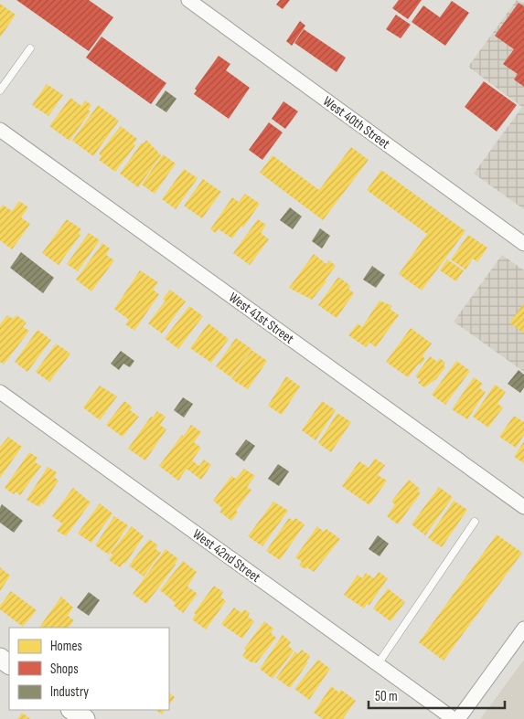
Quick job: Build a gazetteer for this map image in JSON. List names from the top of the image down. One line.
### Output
{"streets":{"street":["West 40th Street","West 41st Street","West 42nd Street"]},"legend":["Homes","Shops","Industry"],"scale_bar":"50 m"}
